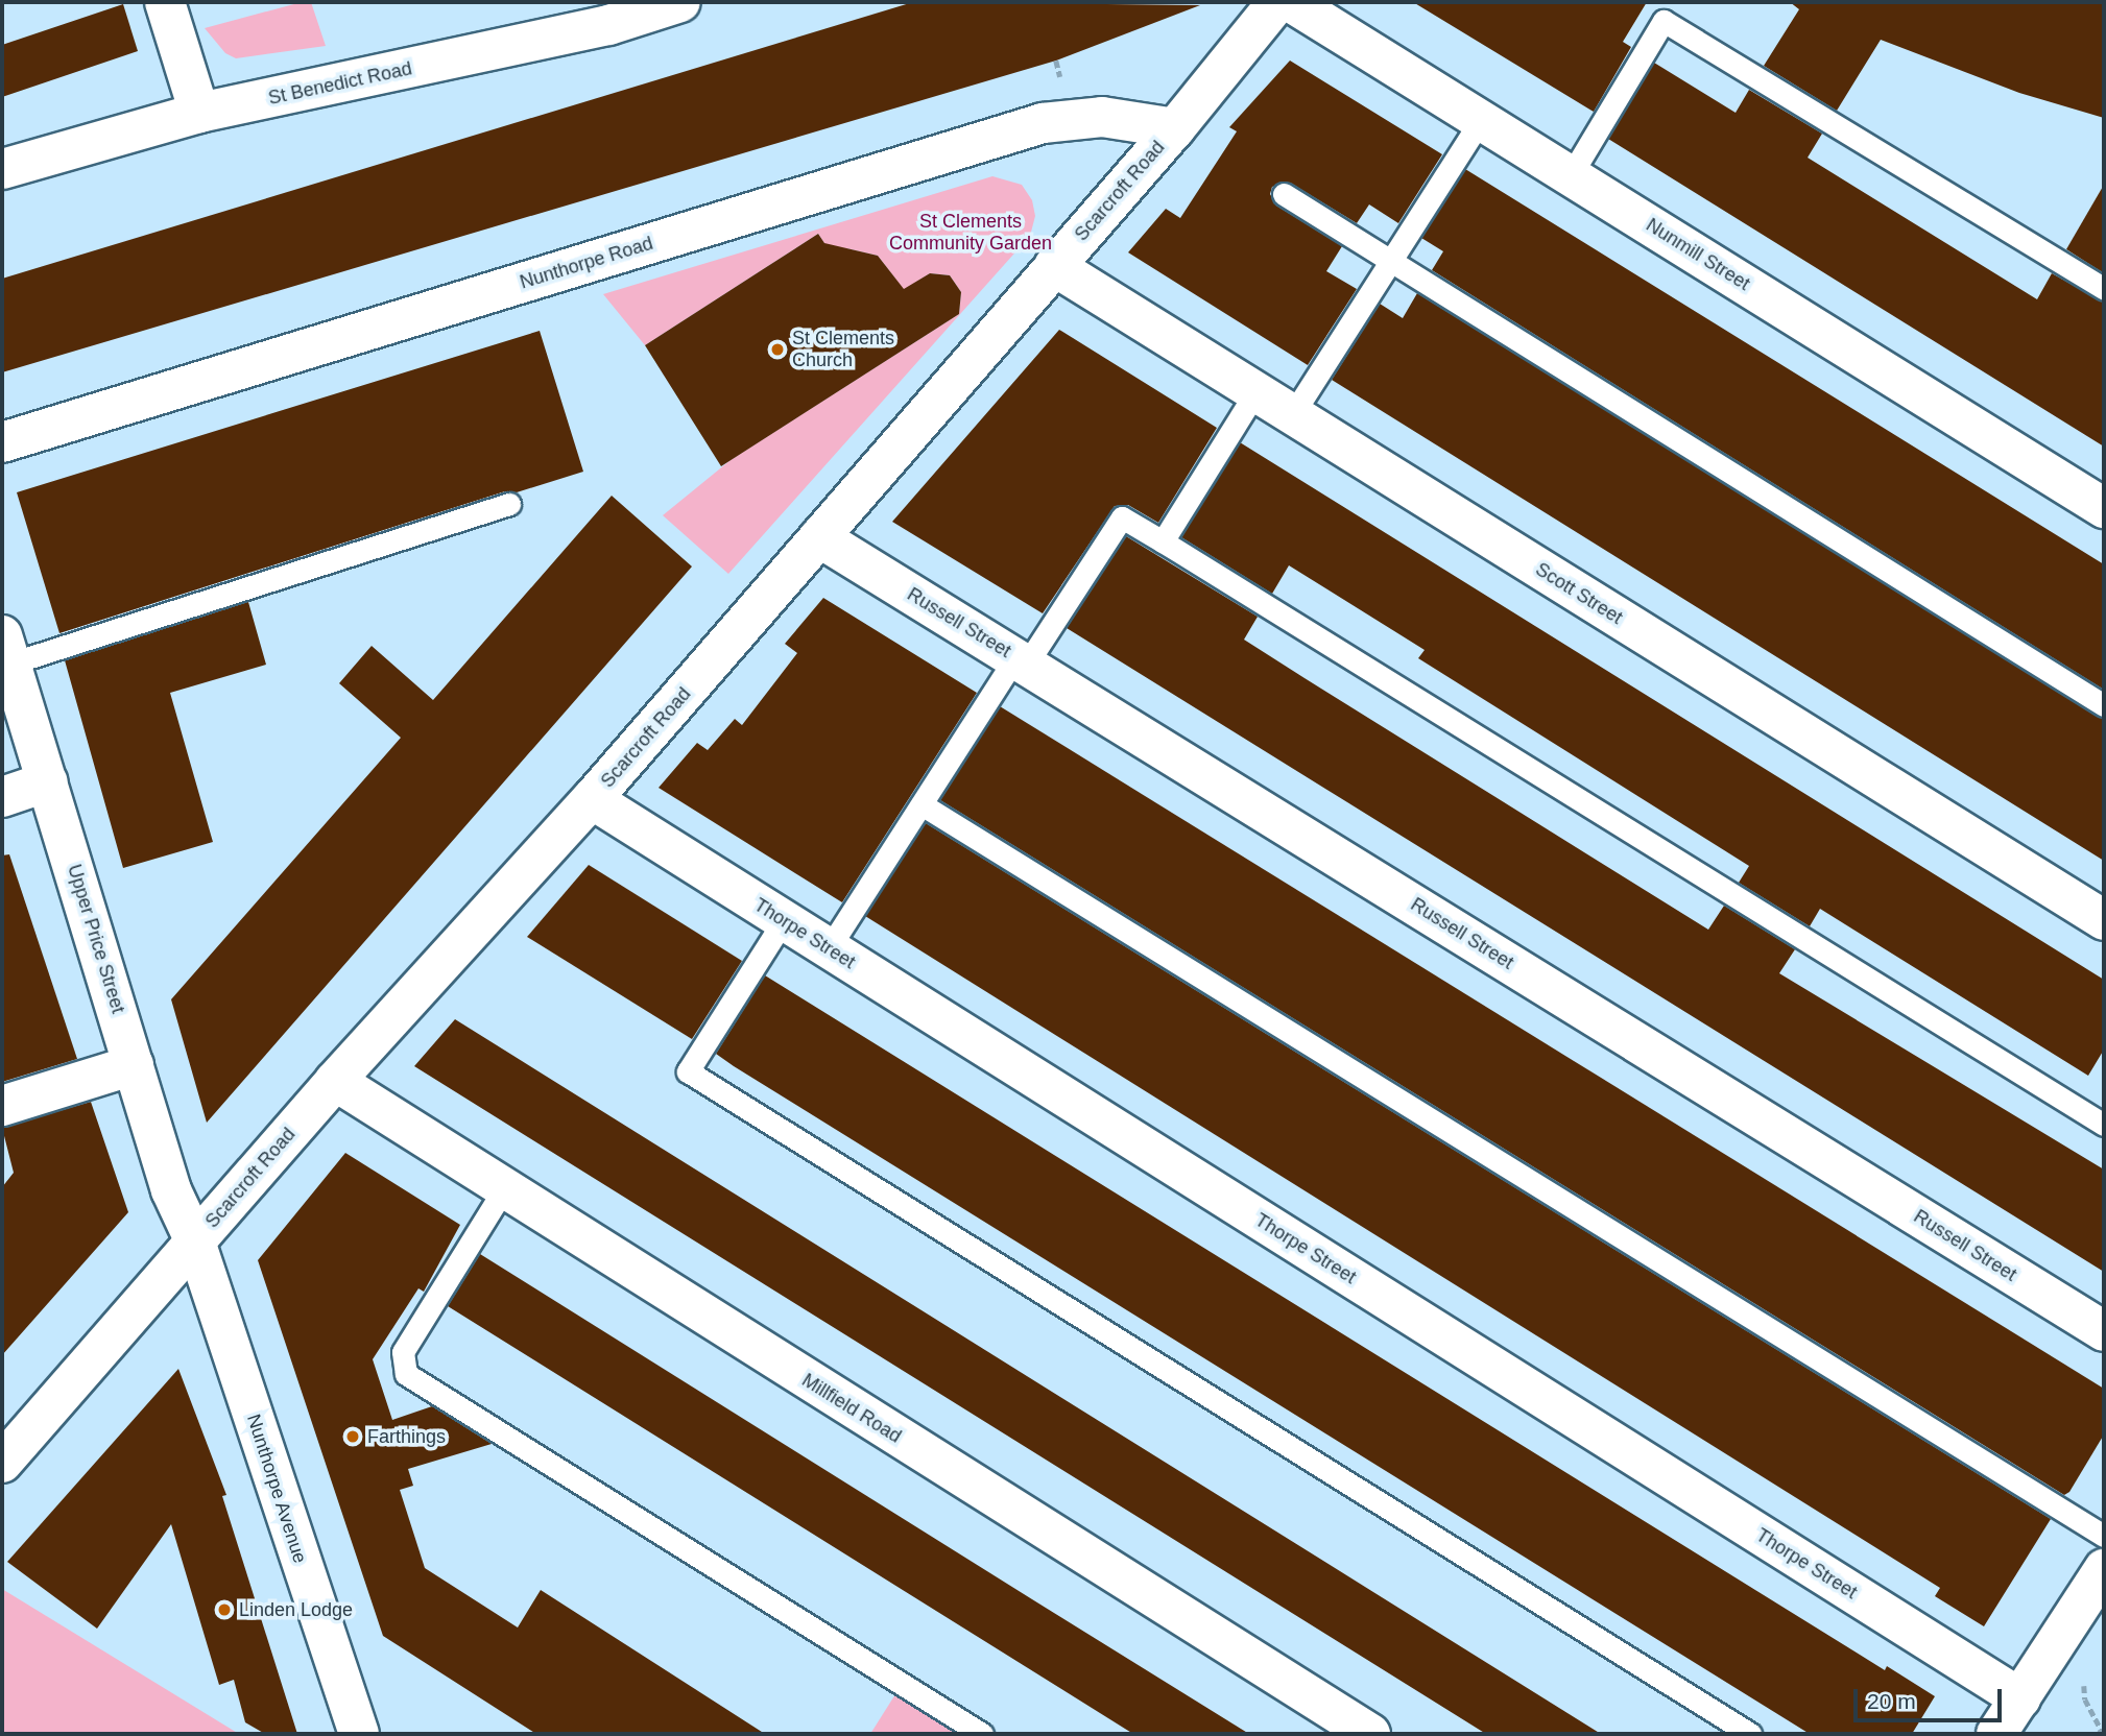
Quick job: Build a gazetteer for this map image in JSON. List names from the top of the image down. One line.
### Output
{"streets":{"street":["St Benedict Road","Scarcroft Road","Nunmill Street","Nunthorpe Road","Scott Street","Russell Street","Thorpe Street","Upper Price Street","Millfield Road","Nunthorpe Avenue"]},"crossings":[["Scarcroft Road","Nunthorpe Road"],["Scarcroft Road","Scott Street"],["Scarcroft Road","Russell Street"],["Scarcroft Road","Thorpe Street"],["Scarcroft Road","Upper Price Street"],["Scarcroft Road","Millfield Road"],["Scarcroft Road","Nunthorpe Avenue"],["Upper Price Street","Nunthorpe Avenue"]],"parks":["St Clements Community Garden"],"places":["St Clements Church","Farthings","Linden Lodge"],"scale_bar":"20 m"}
